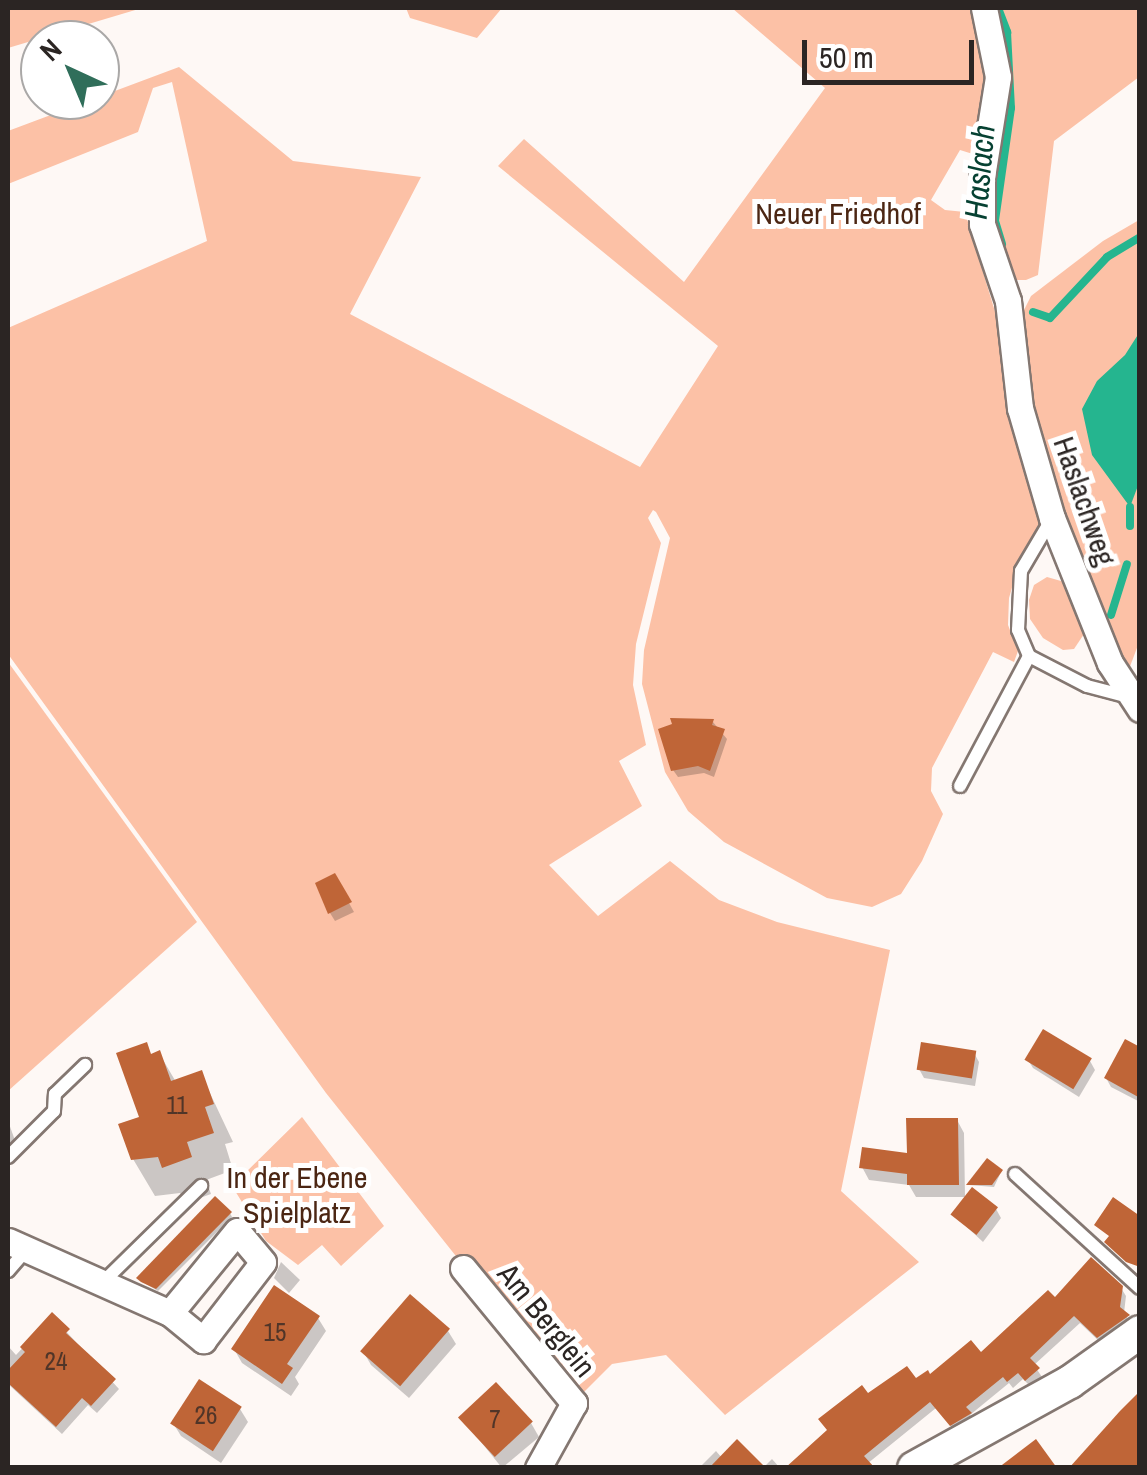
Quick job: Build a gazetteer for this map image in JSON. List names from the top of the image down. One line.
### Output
{"streets":{"street":["Haslachweg","Am Berglein"]},"water":["Haslach"],"parks":["Neuer Friedhof","In der Ebene Spielplatz"],"house_numbers":["11","15","24","26","7"],"scale_bar":"50 m","north":"top left"}
